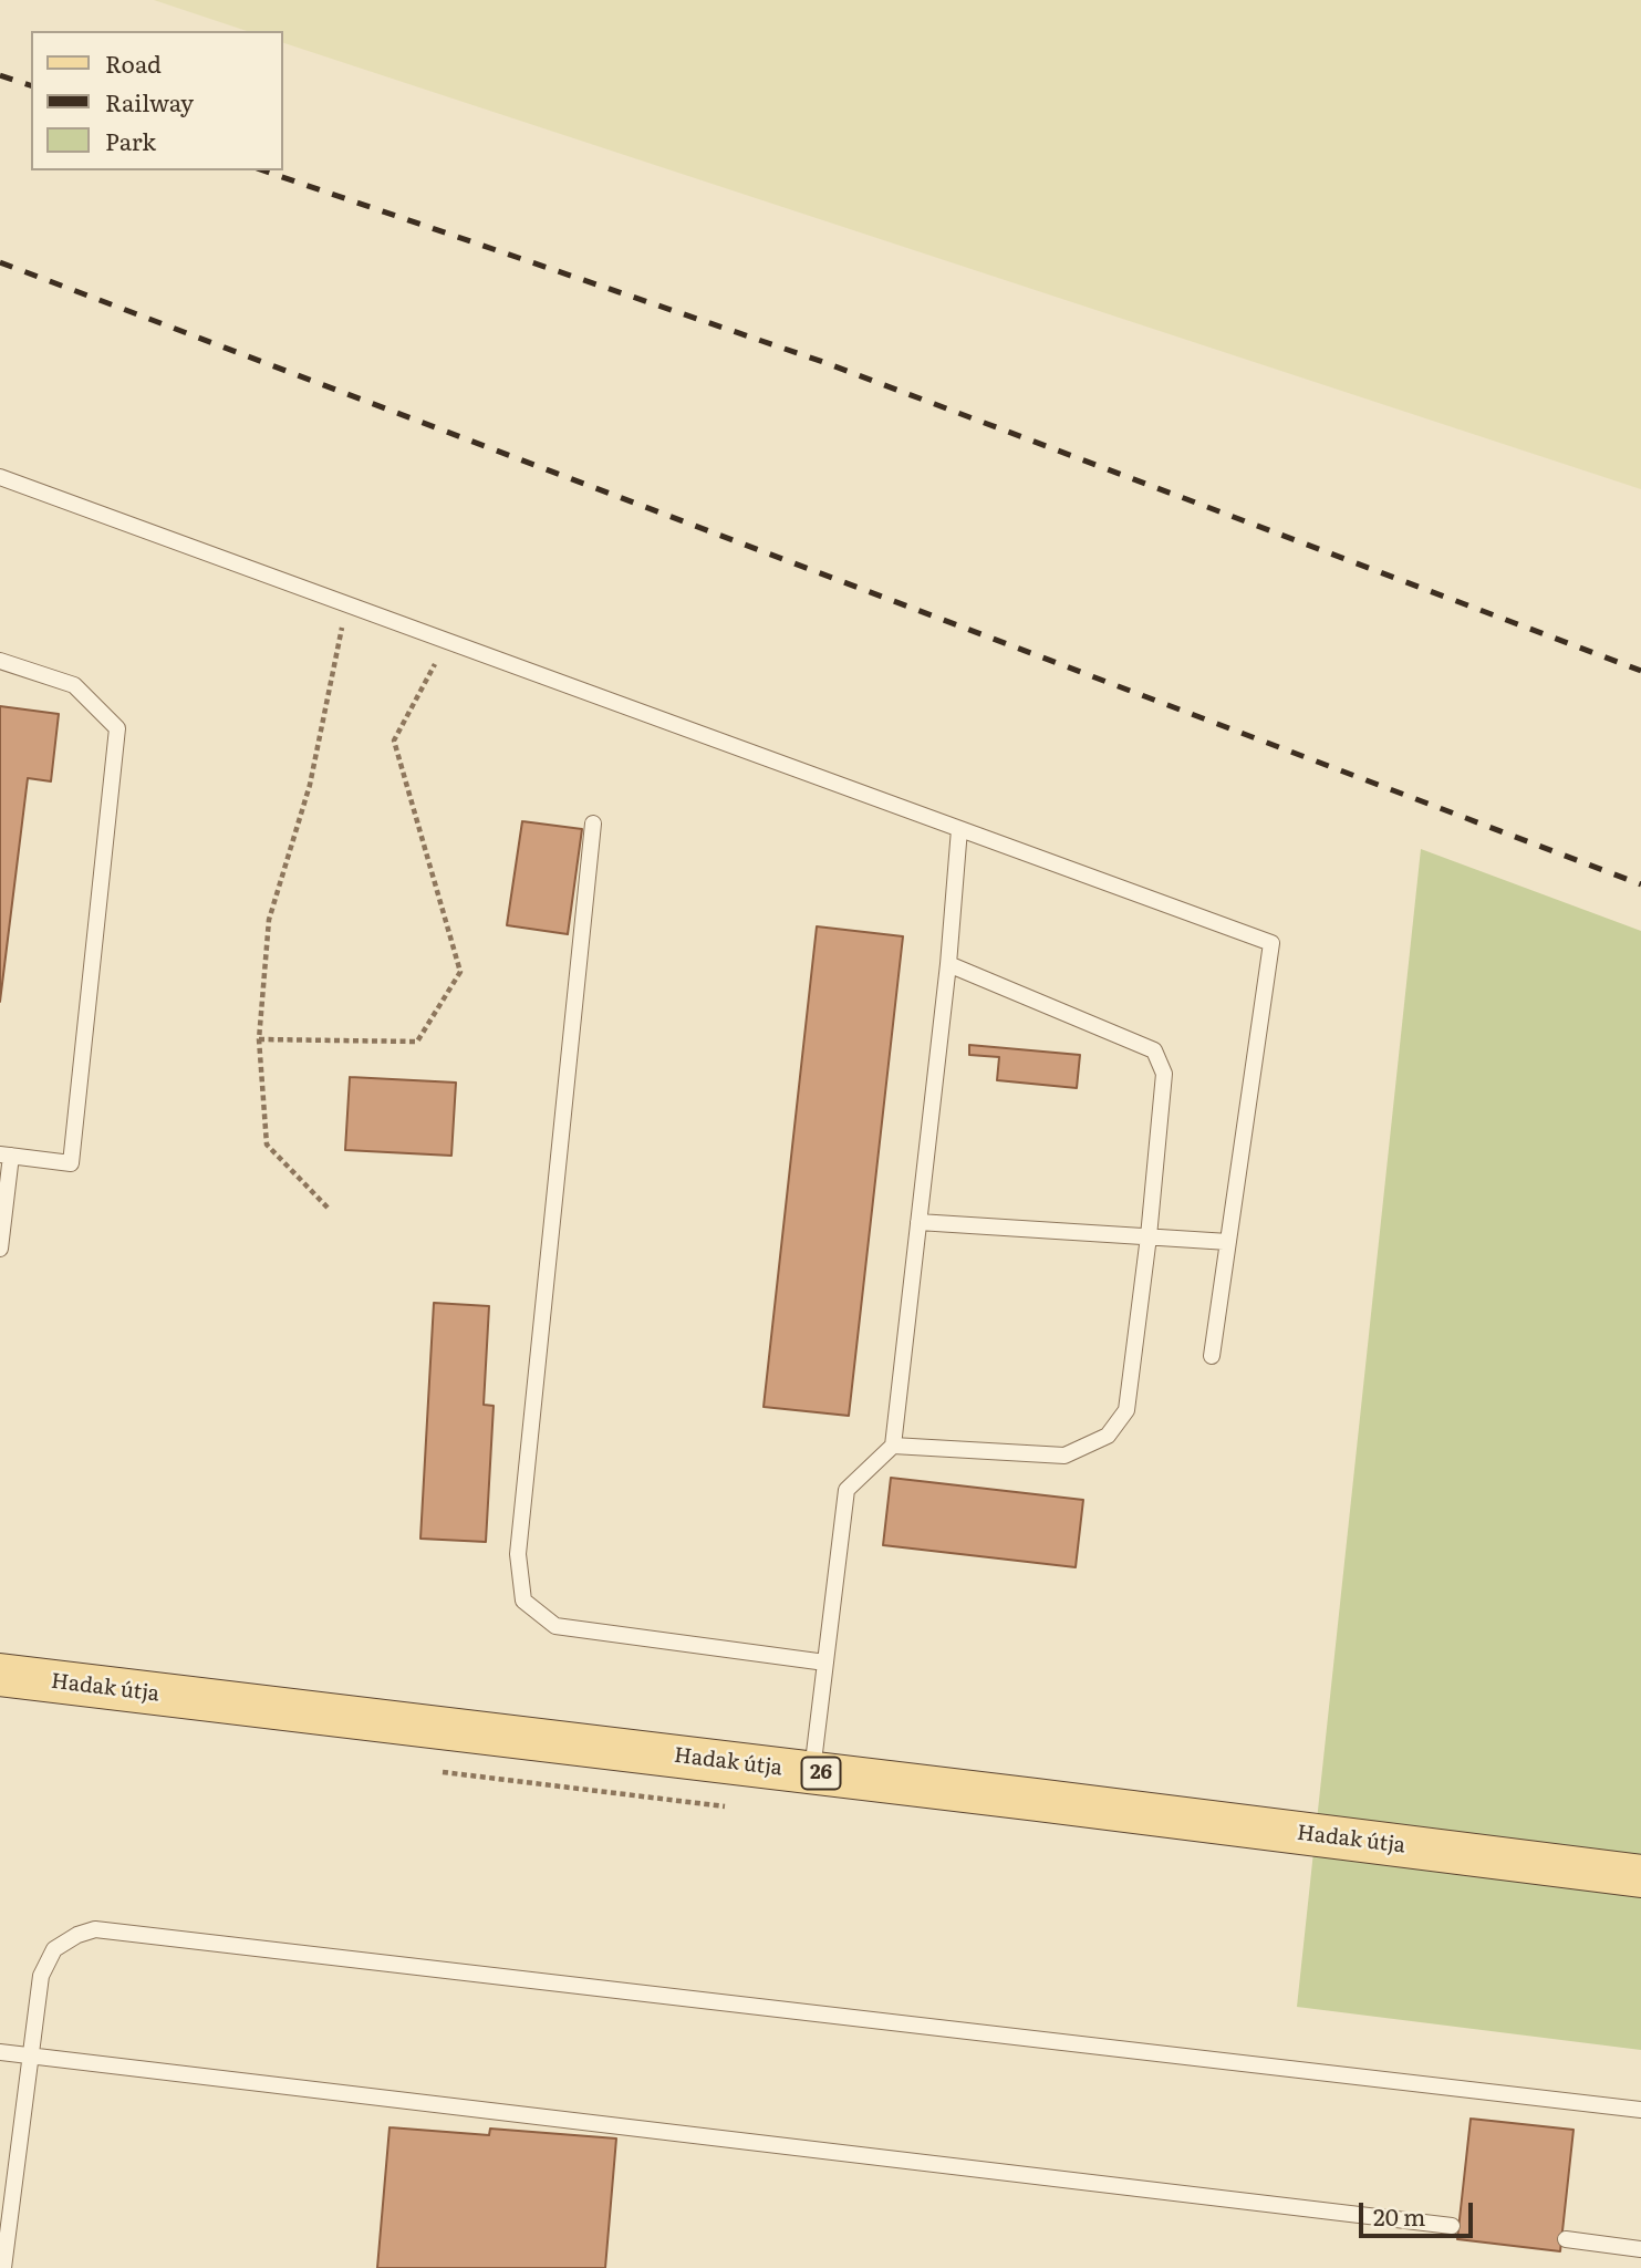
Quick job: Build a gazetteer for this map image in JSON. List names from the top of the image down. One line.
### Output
{"streets":{"main road":["Hadak útja","26"]},"legend":["Road","Railway","Park"],"scale_bar":"20 m"}
